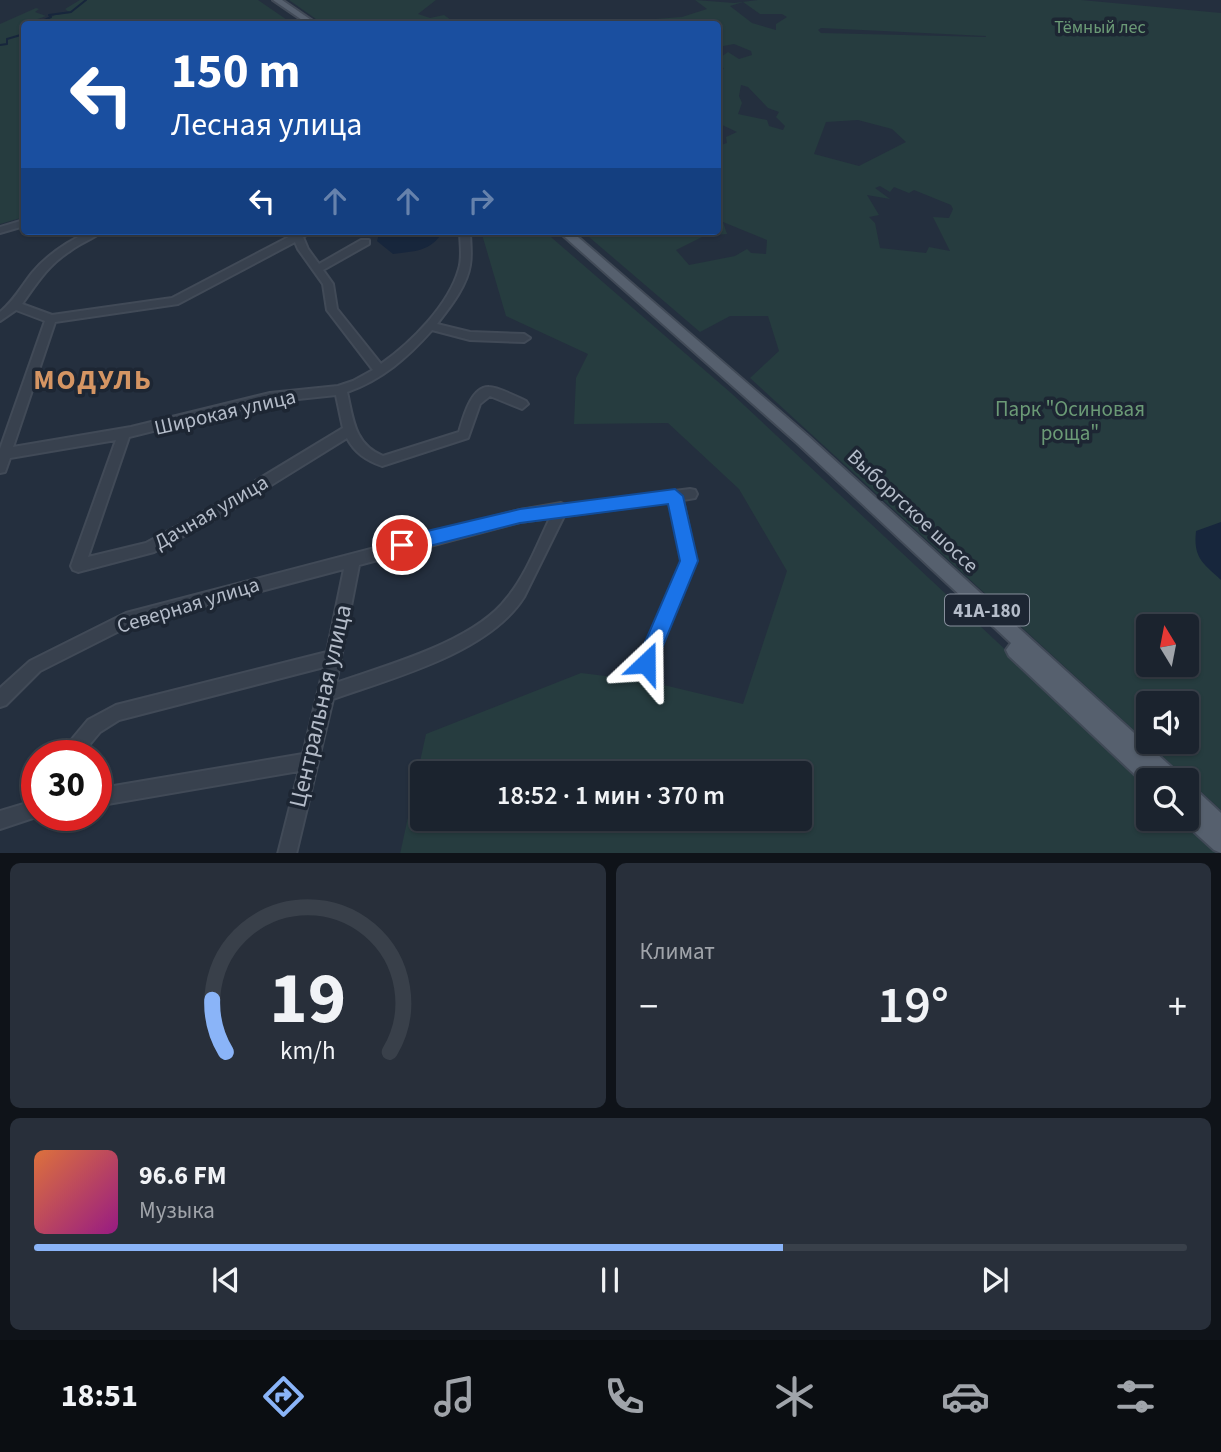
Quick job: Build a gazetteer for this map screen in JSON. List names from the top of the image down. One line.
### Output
{"streets":{"main road":["Выборгское шоссе","41А-180"],"street":["Широкая улица","Дачная улица","Северная улица","Центральная улица"]},"crossings":[["Широкая улица","Дачная улица"],["Выборгское шоссе","41А-180"],["Северная улица","Центральная улица"]],"districts":["МОДУЛЬ"],"parks":["Тёмный лес","Парк \"Осиновая роща\""],"north":"top","page":{"turn":["150 m","Лесная улица"],"limit":"30","trip":"18:52 · 1 мин · 370 m","tile":"Климат","heat":["−","19°","+"],"song":["96.6 FM","Музыка"],"tabs":"18:51","gauge":["19","km/h"]}}
